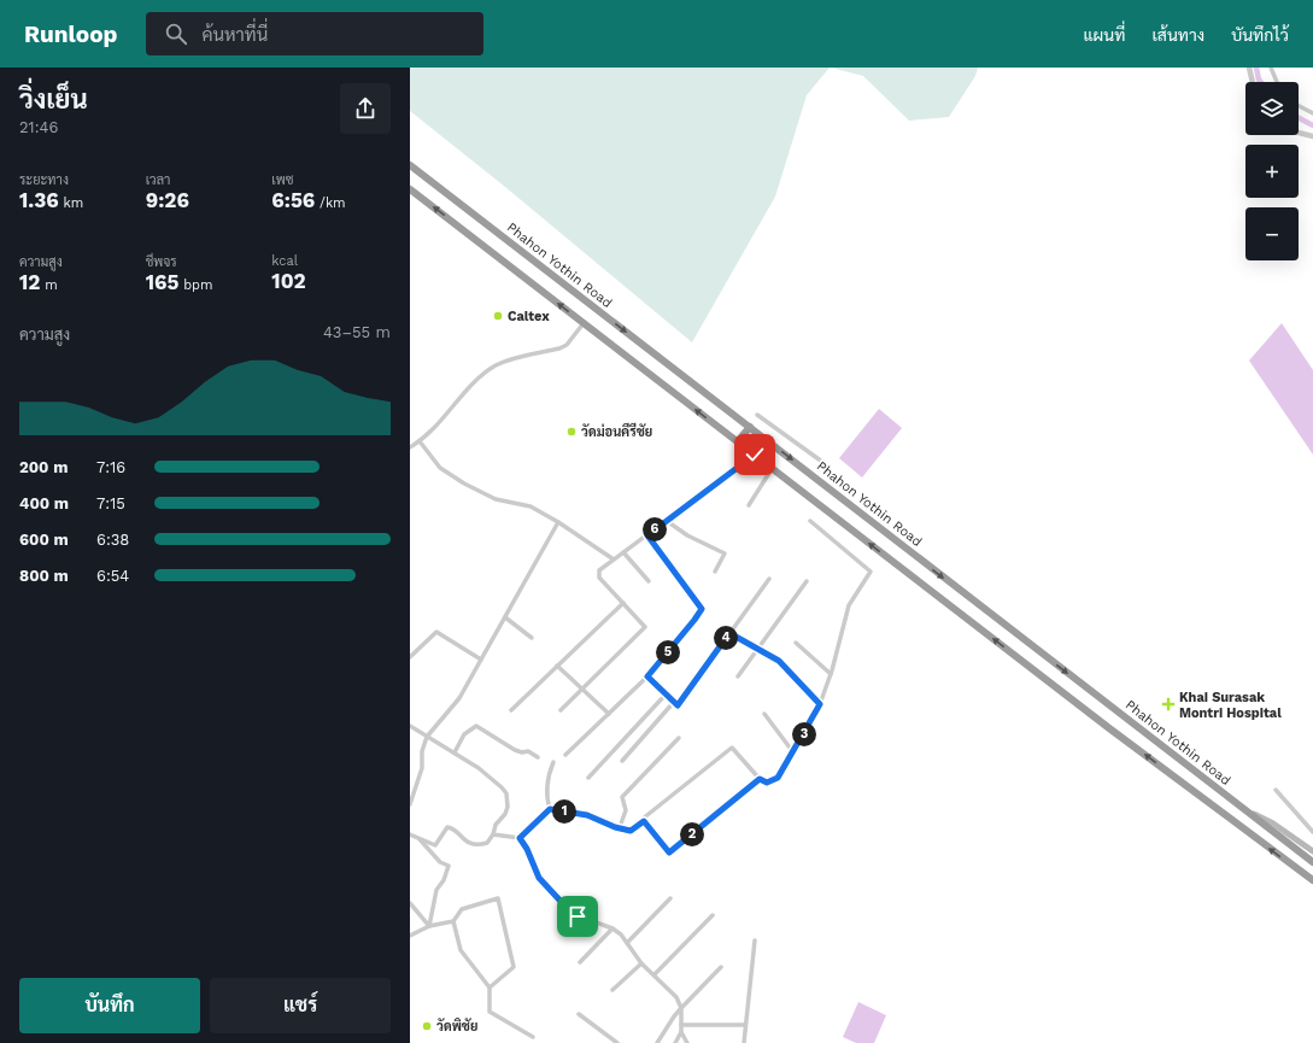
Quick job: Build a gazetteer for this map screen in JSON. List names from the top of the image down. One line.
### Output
{"streets":{"highway":["Phahon Yothin Road"]},"places":{"other":["Caltex","วัดม่อนคีรีชัย","วัดพิชัย"],"health":["Khai Surasak Montri Hospital"]},"page":{"header":"Runloop","search":"ค้นหาที่นี่","nav":["แผนที่","เส้นทาง","บันทึกไว้"],"heading":["วิ่งเย็น","21:46"],"map_buttons":["+","−"],"stats":[["ระยะทาง","1.36 km"],["เวลา","9:26"],["เพซ","6:56 /km"],["ความสูง","12 m"],["ชีพจร","165 bpm"],["kcal","102"]],"chart":["ความสูง","43–55 m"],"list":[{"name":"200 m","note":"7:16"},{"name":"400 m","note":"7:15"},{"name":"600 m","note":"6:38"},{"name":"800 m","note":"6:54"}],"pins":["6","4","5","3","1","2"],"buttons":["บันทึก","แชร์"]}}
